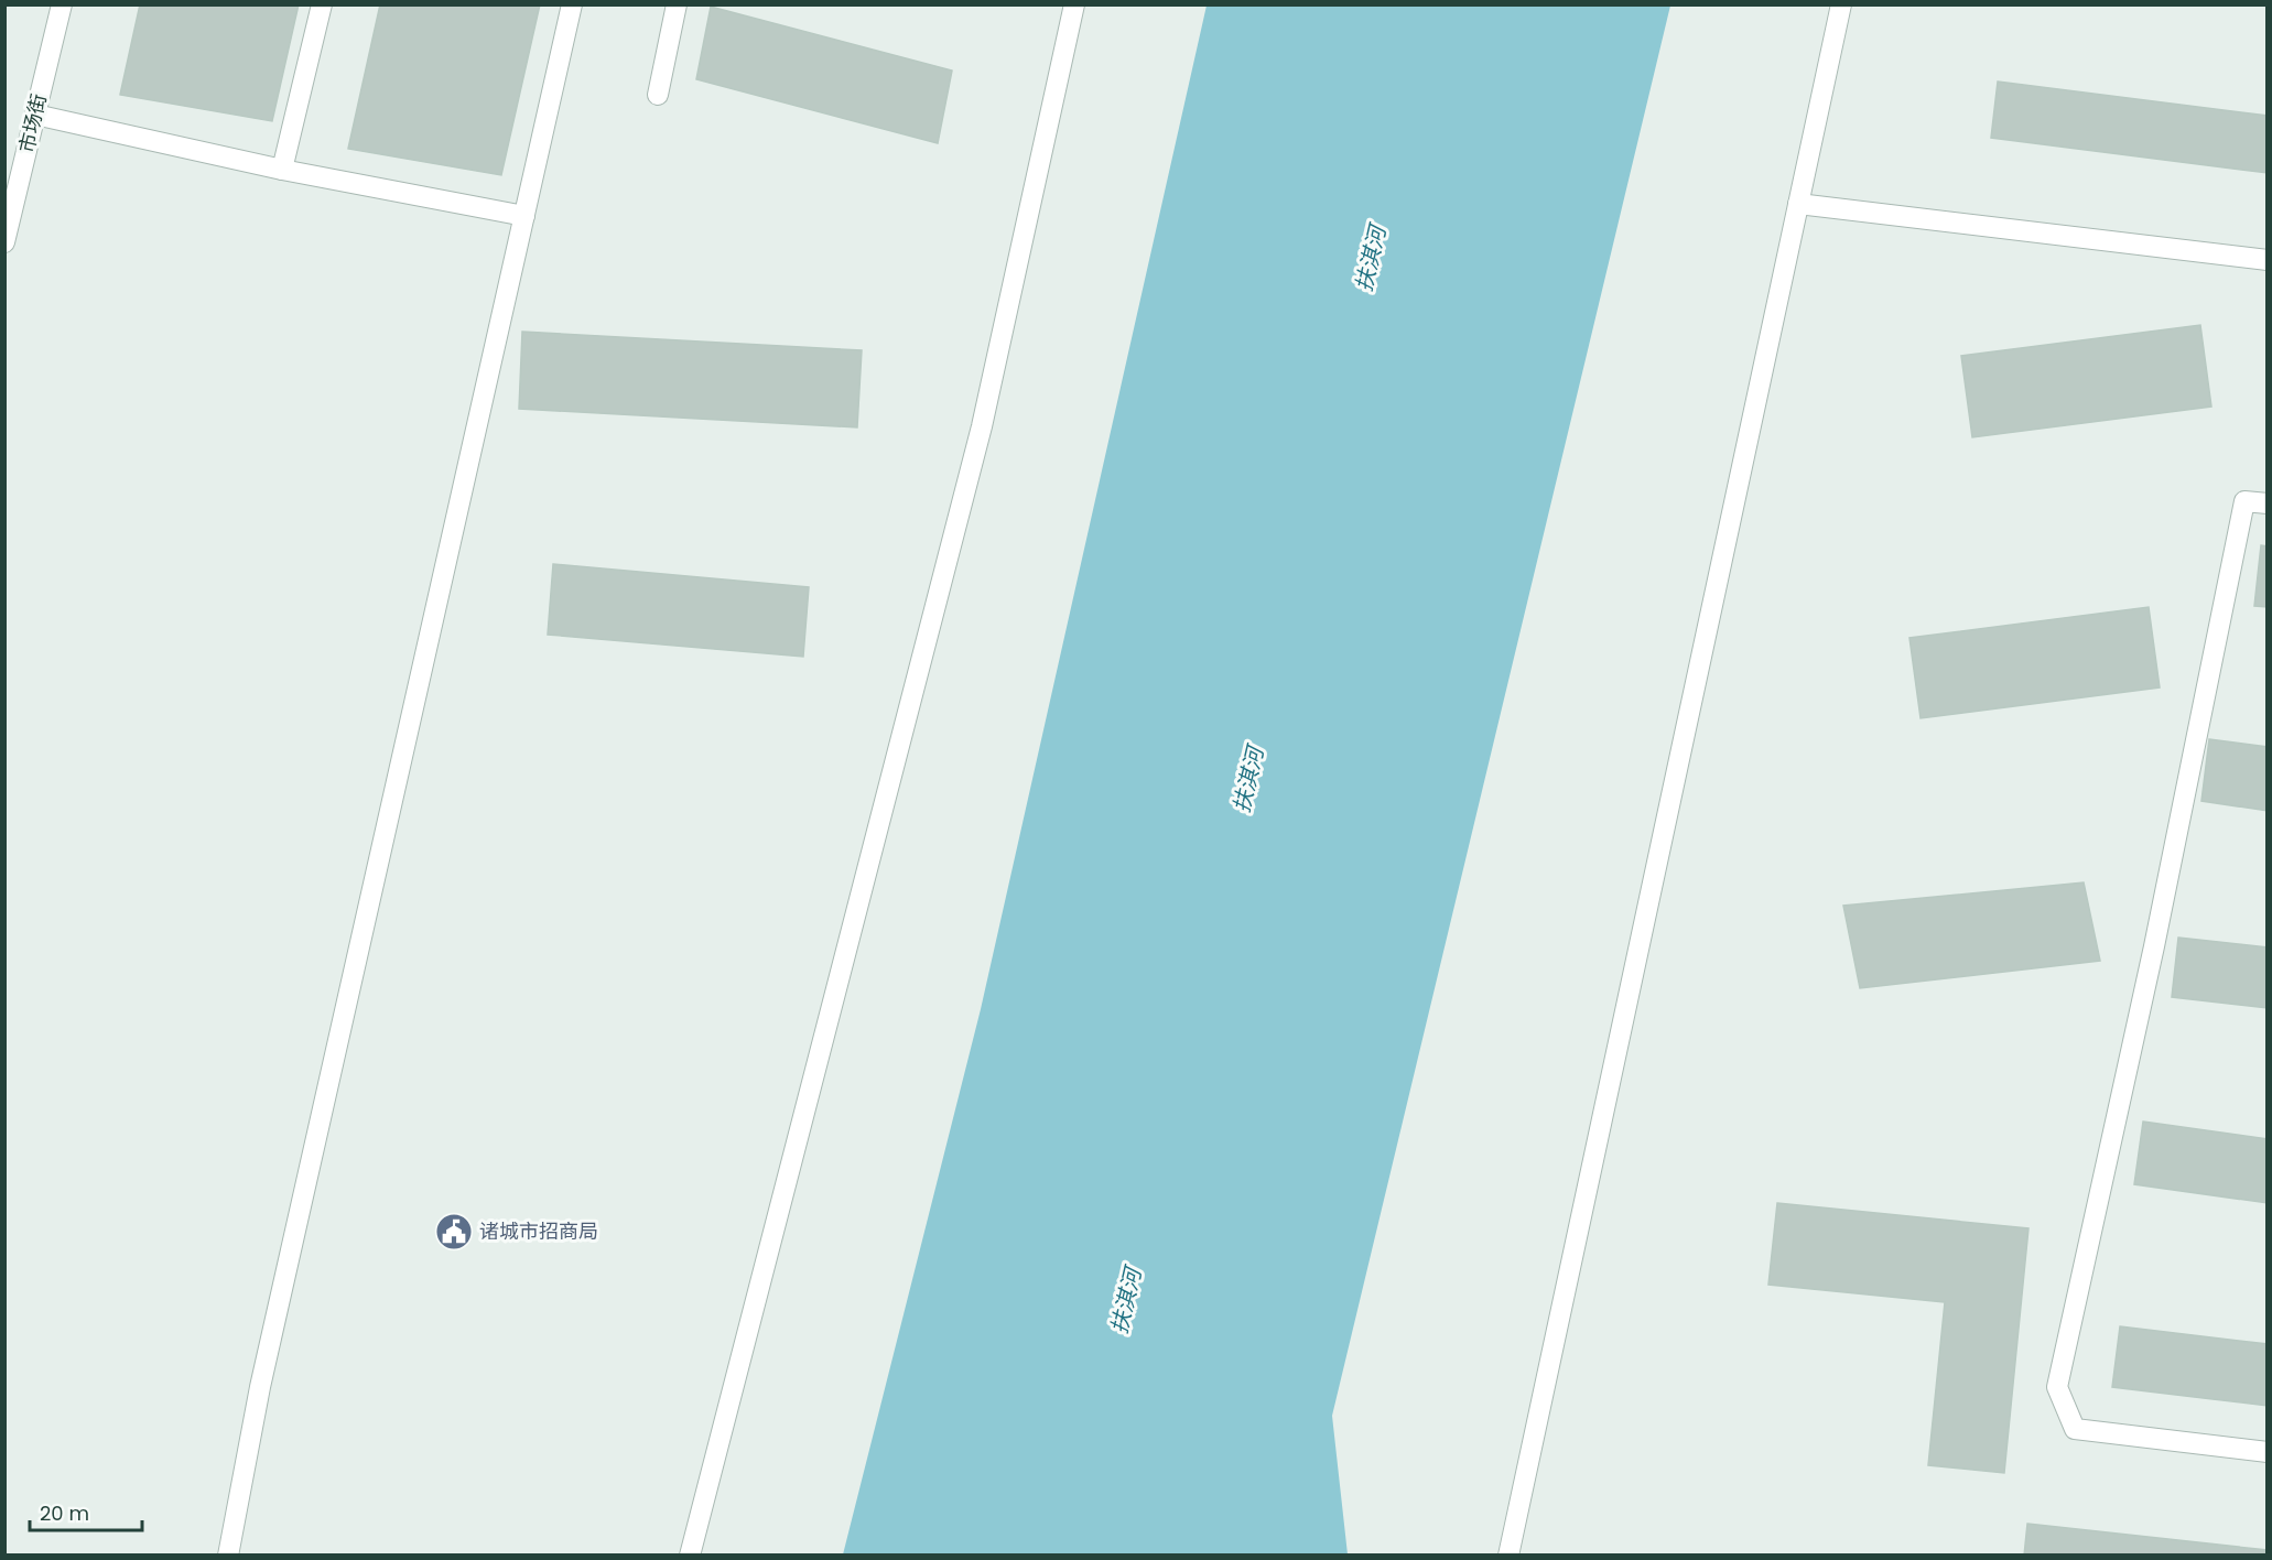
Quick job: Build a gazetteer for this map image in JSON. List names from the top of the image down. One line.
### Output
{"streets":{"street":["市场街"]},"water":["扶淇河"],"places":{"public building":["诸城市招商局"]},"scale_bar":"20 m"}
